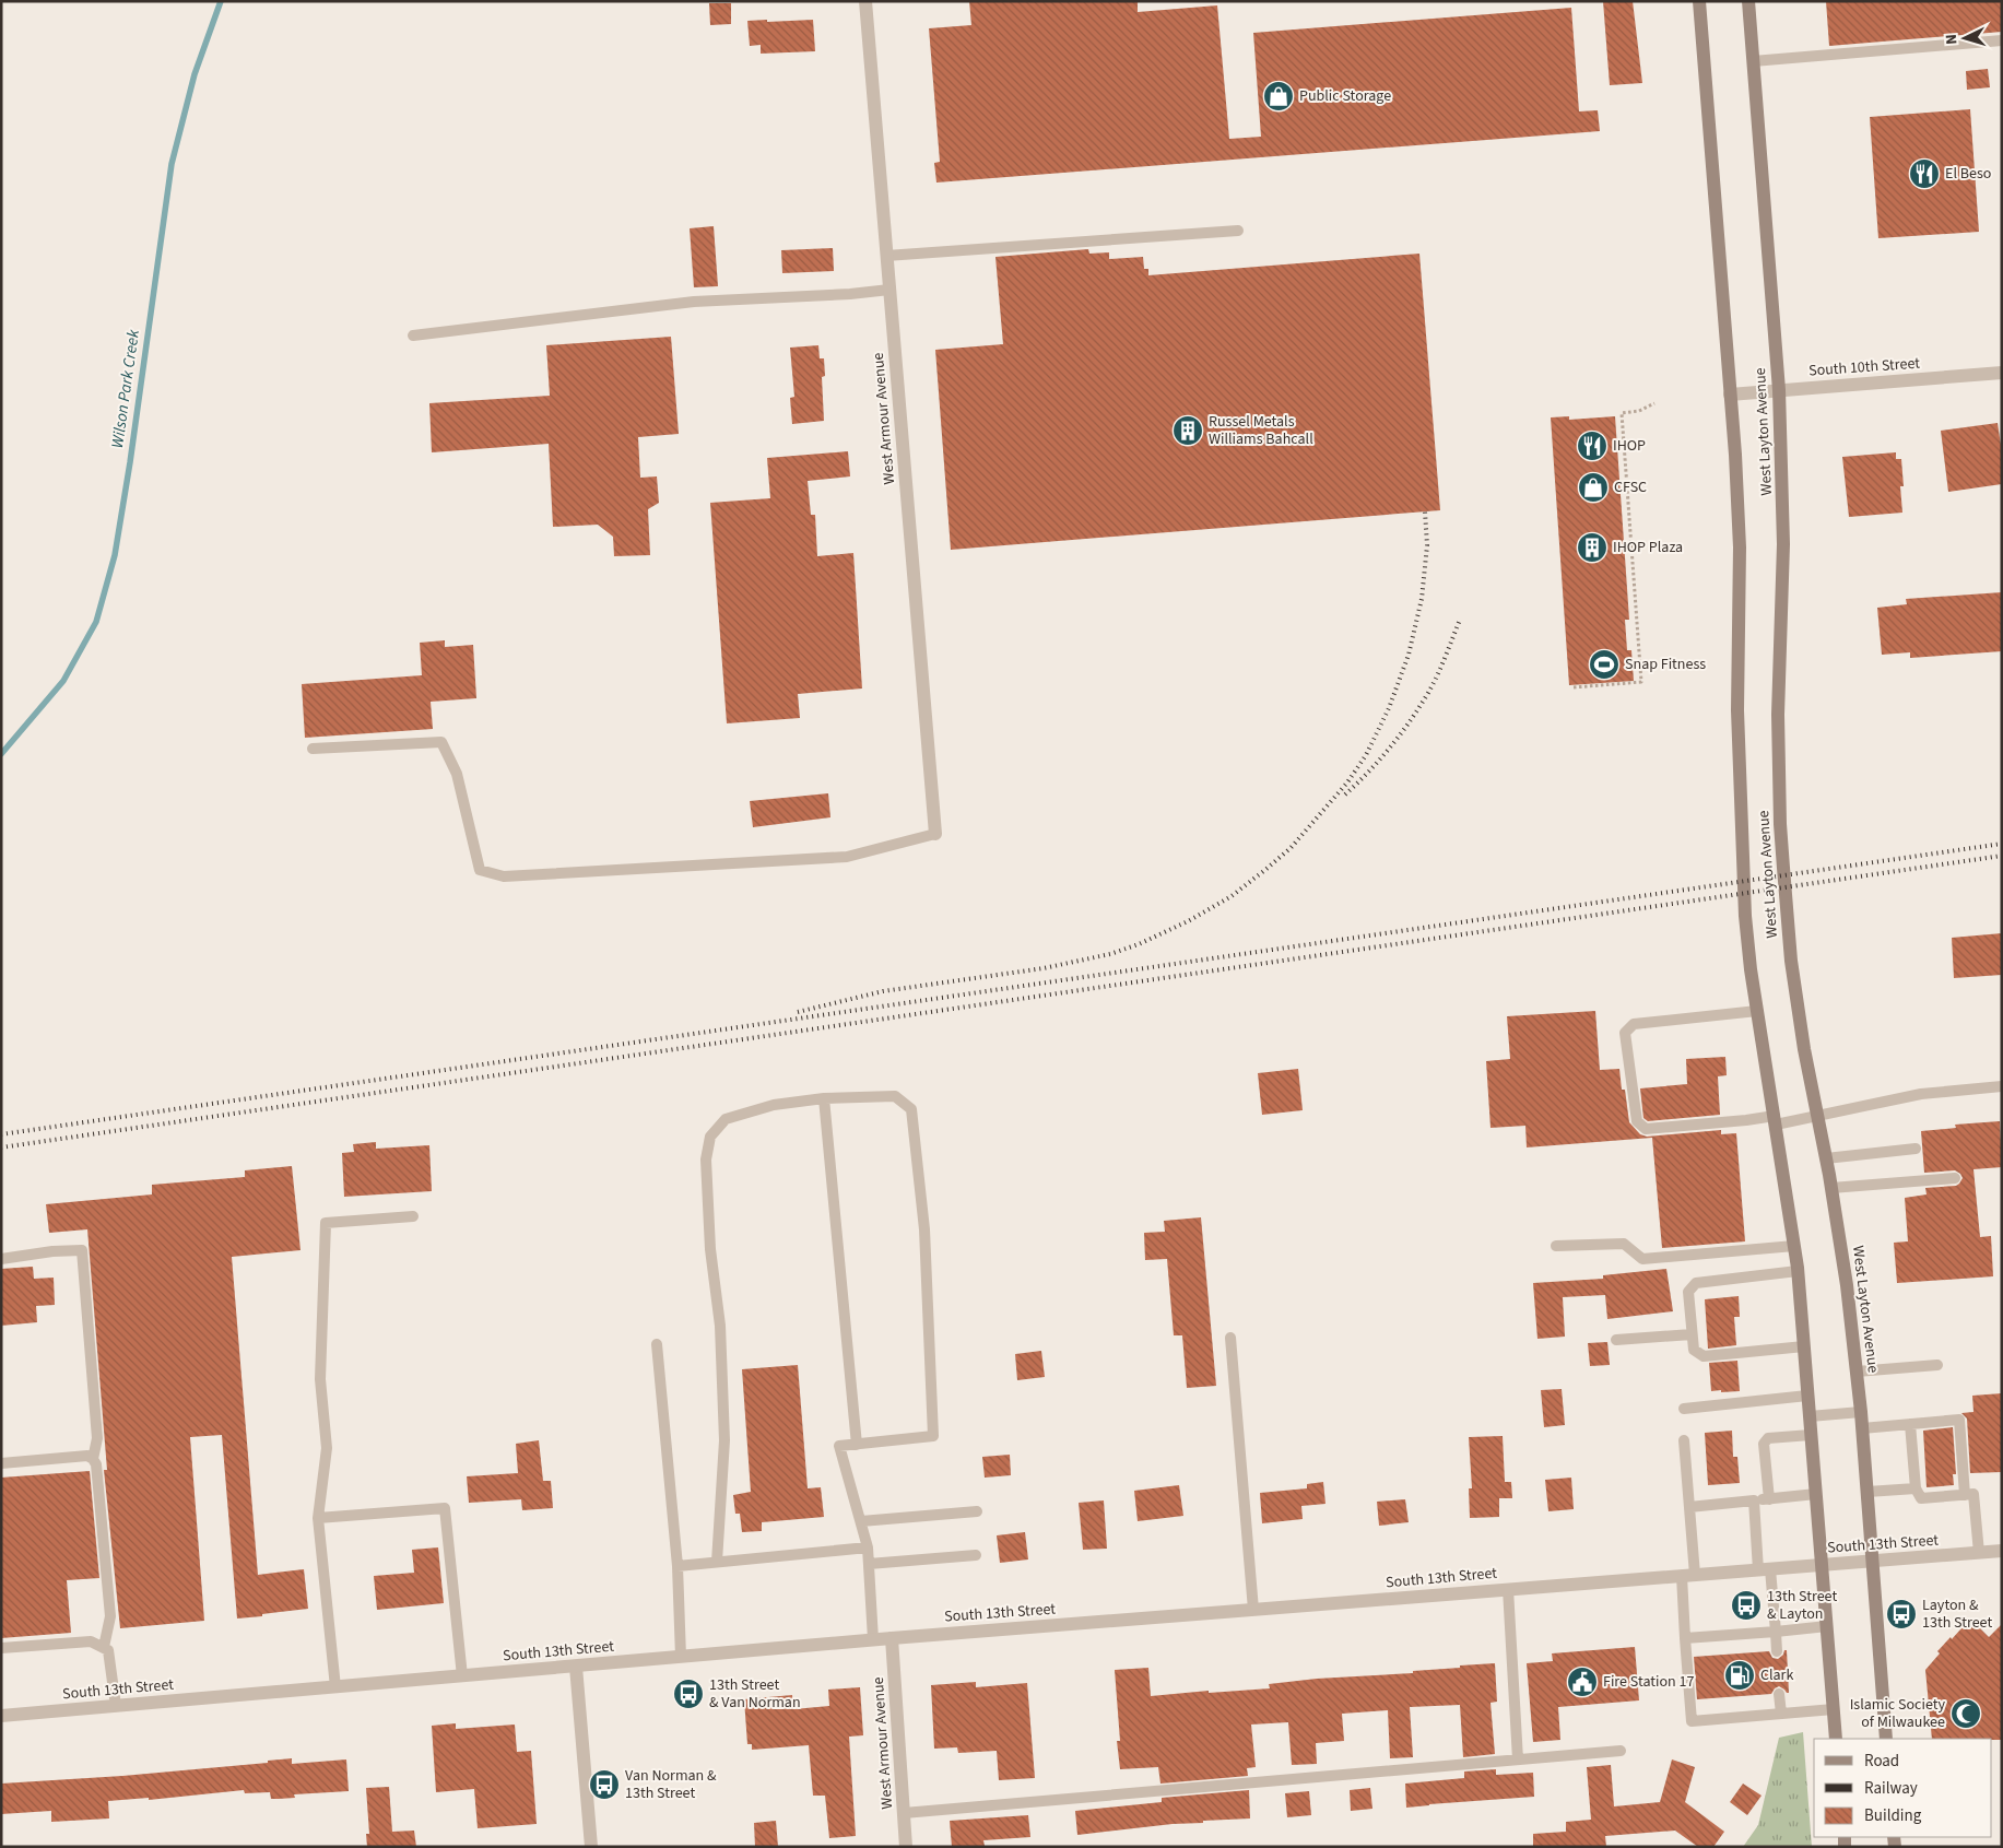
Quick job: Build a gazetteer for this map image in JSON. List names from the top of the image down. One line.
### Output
{"streets":{"main road":["West Layton Avenue"],"street":["South 10th Street","West Armour Avenue","South 13th Street"]},"crossings":[["South 10th Street","West Layton Avenue"],["West Armour Avenue","South 13th Street"],["West Layton Avenue","South 13th Street"]],"water":["Wilson Park Creek"],"places":{"shop":["Public Storage","CFSC"],"restaurant":["El Beso","IHOP"],"building":["Russel Metals Williams Bahcall","IHOP Plaza"],"sports":["Snap Fitness"],"bus stop":["13th Street & Layton","Layton & 13th Street","13th Street & Van Norman","Van Norman & 13th Street"],"fuel station":["Clark"],"public building":["Fire Station 17"],"mosque":["Islamic Society of Milwaukee"]},"legend":["Road","Railway","Building"],"north":"left"}
